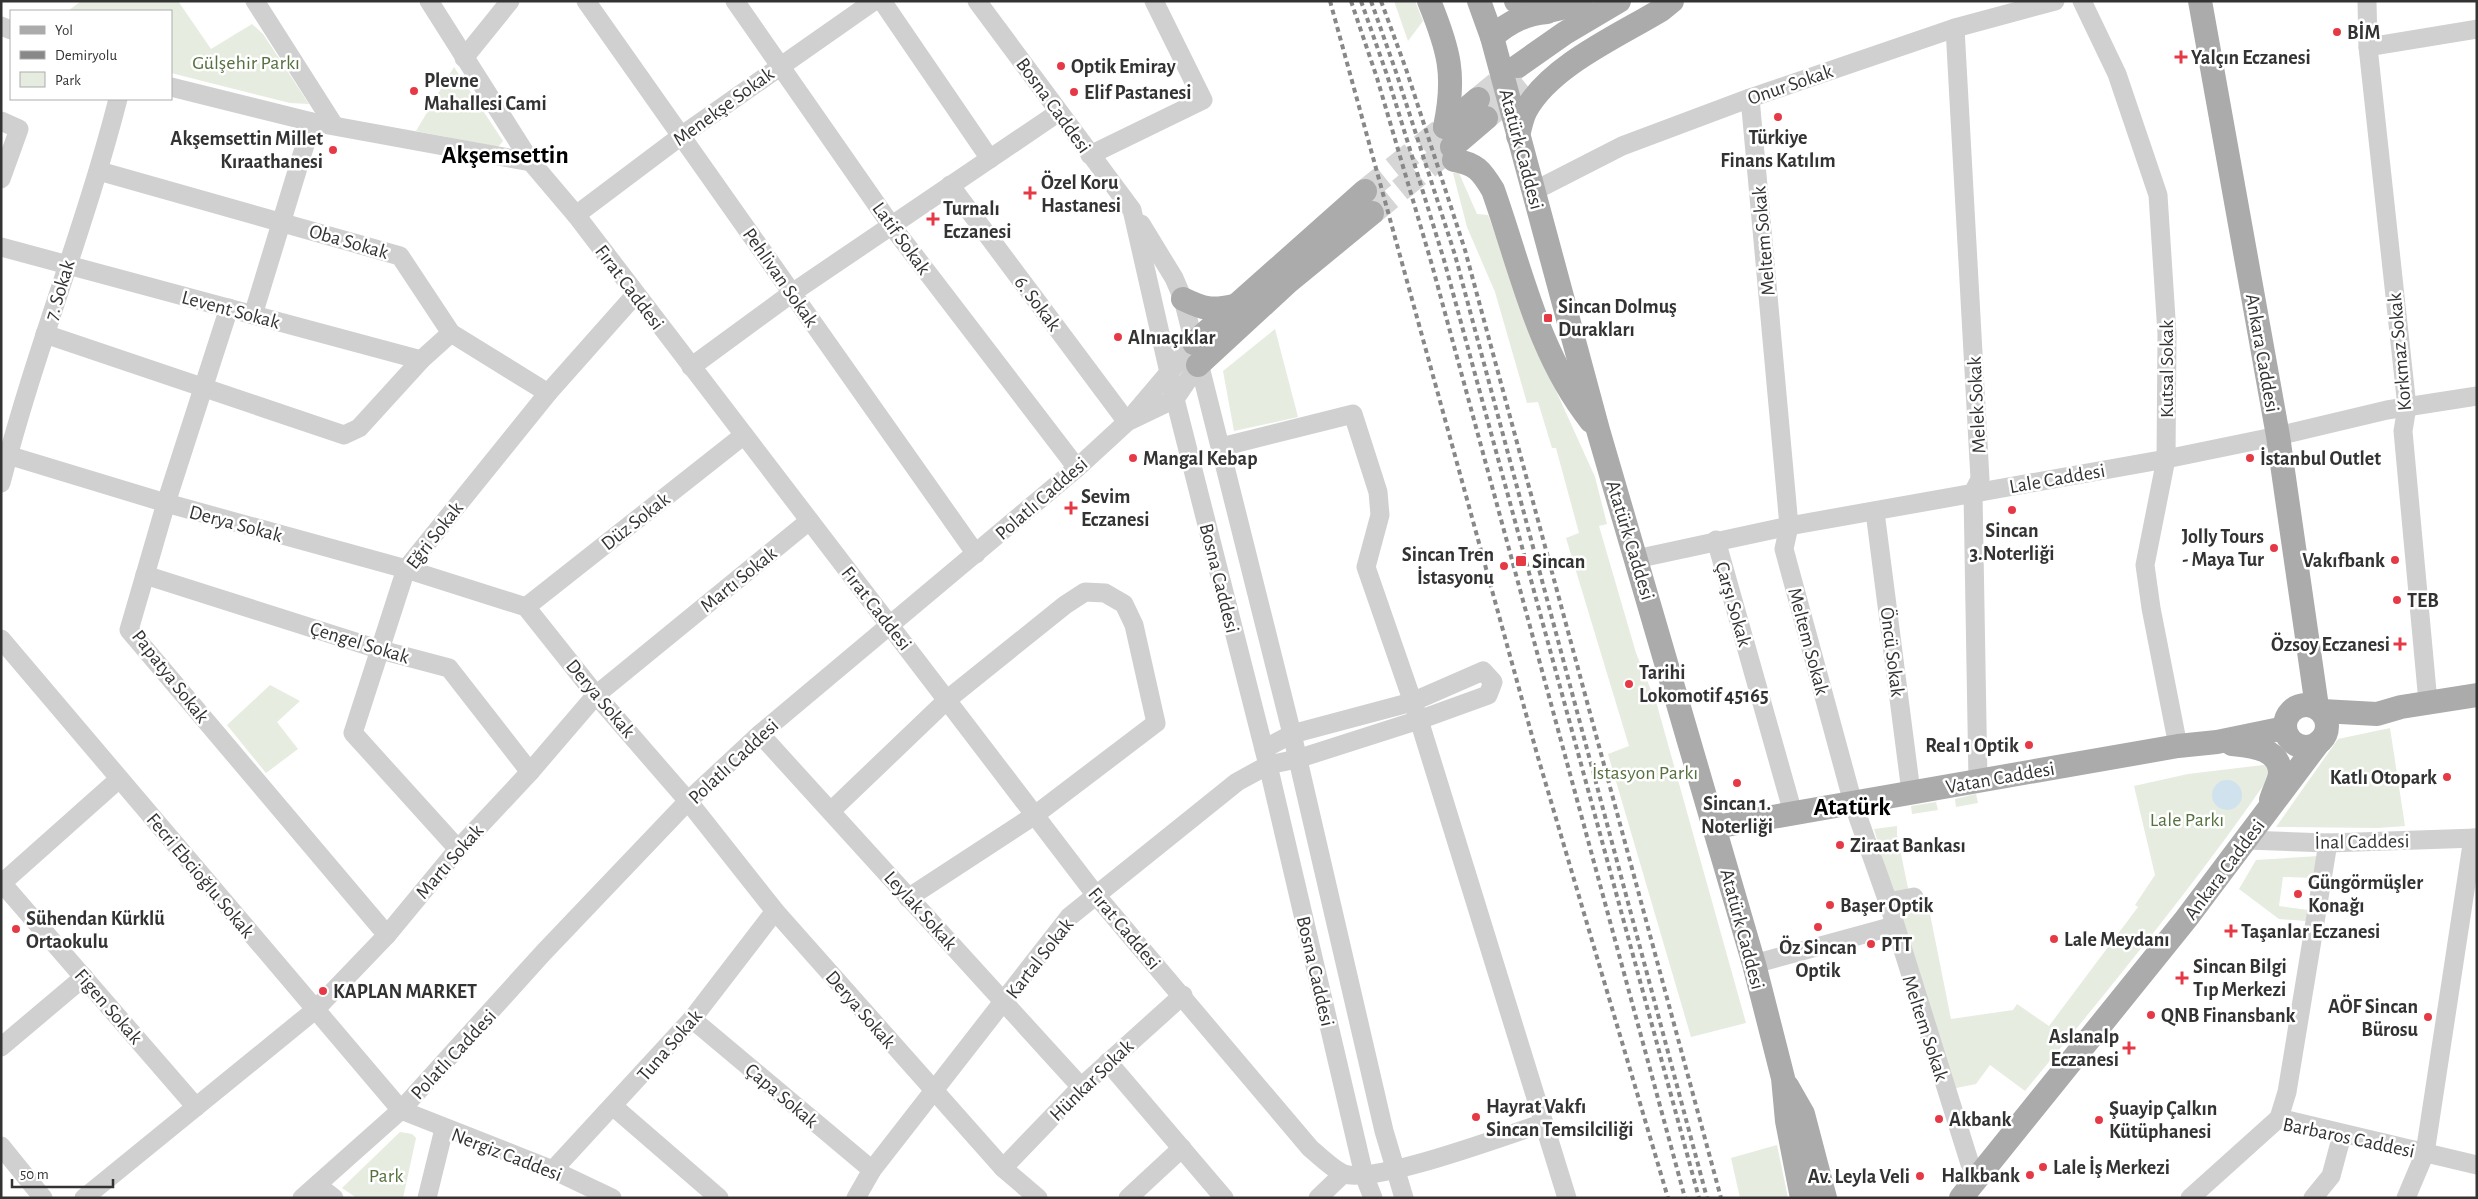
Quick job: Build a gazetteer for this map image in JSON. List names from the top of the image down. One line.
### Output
{"streets":{"main road":["Atatürk Caddesi","Ankara Caddesi","Vatan Caddesi"],"street":["Onur Sokak","Bosna Caddesi","Menekşe Sokak","Latif Sokak","Oba Sokak","Meltem Sokak","Pehlivan Sokak","Fırat Caddesi","7. Sokak","6. Sokak","Levent Sokak","Korkmaz Sokak","Kutsal Sokak","Melek Sokak","Lale Caddesi","Polatlı Caddesi","Düz Sokak","Derya Sokak","Eğri Sokak","Martı Sokak","Çarşı Sokak","Çengel Sokak","Öncü Sokak","Papatya Sokak","İnal Caddesi","Fecri Ebcioğlu Sokak","Leylak Sokak","Kartal Sokak","Figen Sokak","Tuna Sokak","Hünkar Sokak","Çapa Sokak","Barbaros Caddesi","Nergiz Caddesi"]},"crossings":[["Onur Sokak","Atatürk Caddesi"],["Onur Sokak","Meltem Sokak"],["Onur Sokak","Melek Sokak"],["Bosna Caddesi","Polatlı Caddesi"],["Bosna Caddesi","Kartal Sokak"],["Menekşe Sokak","Latif Sokak"],["Menekşe Sokak","Pehlivan Sokak"],["Menekşe Sokak","Fırat Caddesi"],["Atatürk Caddesi","Lale Caddesi"],["Atatürk Caddesi","Vatan Caddesi"],["Latif Sokak","Polatlı Caddesi"],["Oba Sokak","7. Sokak"],["Oba Sokak","Eğri Sokak"],["Meltem Sokak","Lale Caddesi"],["Meltem Sokak","Vatan Caddesi"],["Pehlivan Sokak","Polatlı Caddesi"],["Fırat Caddesi","Polatlı Caddesi"],["Fırat Caddesi","Düz Sokak"],["Fırat Caddesi","Eğri Sokak"],["Fırat Caddesi","Martı Sokak"],["Fırat Caddesi","Kartal Sokak"],["Fırat Caddesi","Hünkar Sokak"],["7. Sokak","Levent Sokak"],["7. Sokak","Derya Sokak"],["6. Sokak","Polatlı Caddesi"],["Levent Sokak","Papatya Sokak"],["Korkmaz Sokak","Lale Caddesi"],["Ankara Caddesi","Lale Caddesi"],["Ankara Caddesi","Vatan Caddesi"],["Ankara Caddesi","İnal Caddesi"],["Kutsal Sokak","Lale Caddesi"],["Kutsal Sokak","Vatan Caddesi"],["Melek Sokak","Lale Caddesi"],["Melek Sokak","Vatan Caddesi"],["Lale Caddesi","Çarşı Sokak"],["Lale Caddesi","Öncü Sokak"],["Polatlı Caddesi","Derya Sokak"],["Polatlı Caddesi","Fecri Ebcioğlu Sokak"],["Polatlı Caddesi","Leylak Sokak"],["Polatlı Caddesi","Nergiz Caddesi"],["Düz Sokak","Derya Sokak"],["Derya Sokak","Eğri Sokak"],["Derya Sokak","Martı Sokak"],["Derya Sokak","Papatya Sokak"],["Derya Sokak","Kartal Sokak"],["Derya Sokak","Tuna Sokak"],["Derya Sokak","Hünkar Sokak"],["Eğri Sokak","Martı Sokak"],["Eğri Sokak","Çengel Sokak"],["Martı Sokak","Çengel Sokak"],["Martı Sokak","Papatya Sokak"],["Martı Sokak","Fecri Ebcioğlu Sokak"],["Martı Sokak","Figen Sokak"],["Çarşı Sokak","Vatan Caddesi"],["Çengel Sokak","Papatya Sokak"],["Öncü Sokak","Vatan Caddesi"],["Fecri Ebcioğlu Sokak","Nergiz Caddesi"],["Leylak Sokak","Kartal Sokak"],["Leylak Sokak","Hünkar Sokak"],["Kartal Sokak","Çapa Sokak"],["Tuna Sokak","Çapa Sokak"],["Tuna Sokak","Nergiz Caddesi"]],"districts":["Akşemsettin","Atatürk"],"parks":["Gülşehir Parkı","İstasyon Parkı","Lale Parkı","Park"],"places":{"other":["BİM","Optik Emiray","Plevne Mahallesi Cami","Elif Pastanesi","Türkiye Finans Katılım","Akşemsettin Millet Kıraathanesi","Alnıaçıklar","Mangal Kebap","İstanbul Outlet","Sincan 3.Noterliği","Jolly Tours - Maya Tur","Vakıfbank","Sincan Tren İstasyonu","TEB","Tarihi Lokomotif 45165","Real 1 Optik","Katlı Otopark","Sincan 1. Noterliği","Ziraat Bankası","Güngörmüşler Konağı","Başer Optik","Öz Sincan Optik","Sühendan Kürklü Ortaokulu","Lale Meydanı","PTT","KAPLAN MARKET","QNB Finansbank","AÖF Sincan Bürosu","Hayrat Vakfı Sincan Temsilciliği","Akbank","Şuayip Çalkın Kütüphanesi","Lale İş Merkezi","Halkbank","Av. Leyla Veli"],"health":["Yalçın Eczanesi","Özel Koru Hastanesi","Turnalı Eczanesi","Sevim Eczanesi","Özsoy Eczanesi","Taşanlar Eczanesi","Sincan Bilgi Tıp Merkezi","Aslanalp Eczanesi"],"transit":["Sincan Dolmuş Durakları","Sincan"]},"legend":["Yol","Demiryolu","Park"],"scale_bar":"50 m"}
